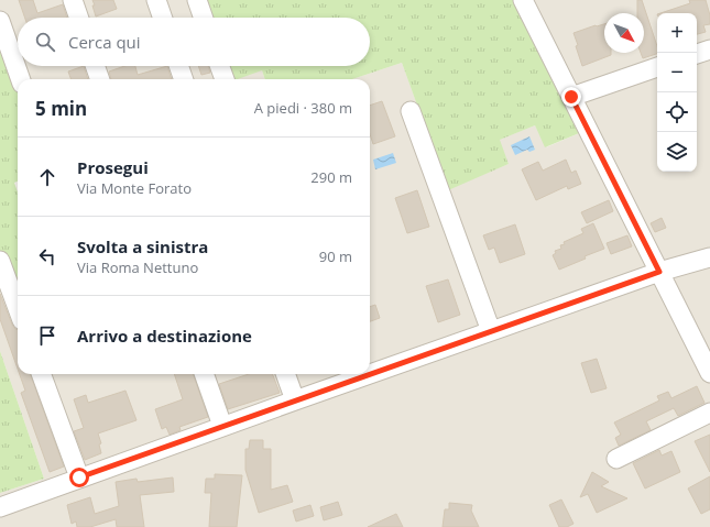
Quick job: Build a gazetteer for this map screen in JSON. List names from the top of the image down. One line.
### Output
{"north":"bottom right","page":{"map_buttons":["+","−"],"search":"Cerca qui","heading":["5 min","A piedi · 380 m"],"list":[["Prosegui","Via Monte Forato","290 m"],["Svolta a sinistra","Via Roma Nettuno","90 m"],"Arrivo a destinazione"]}}
